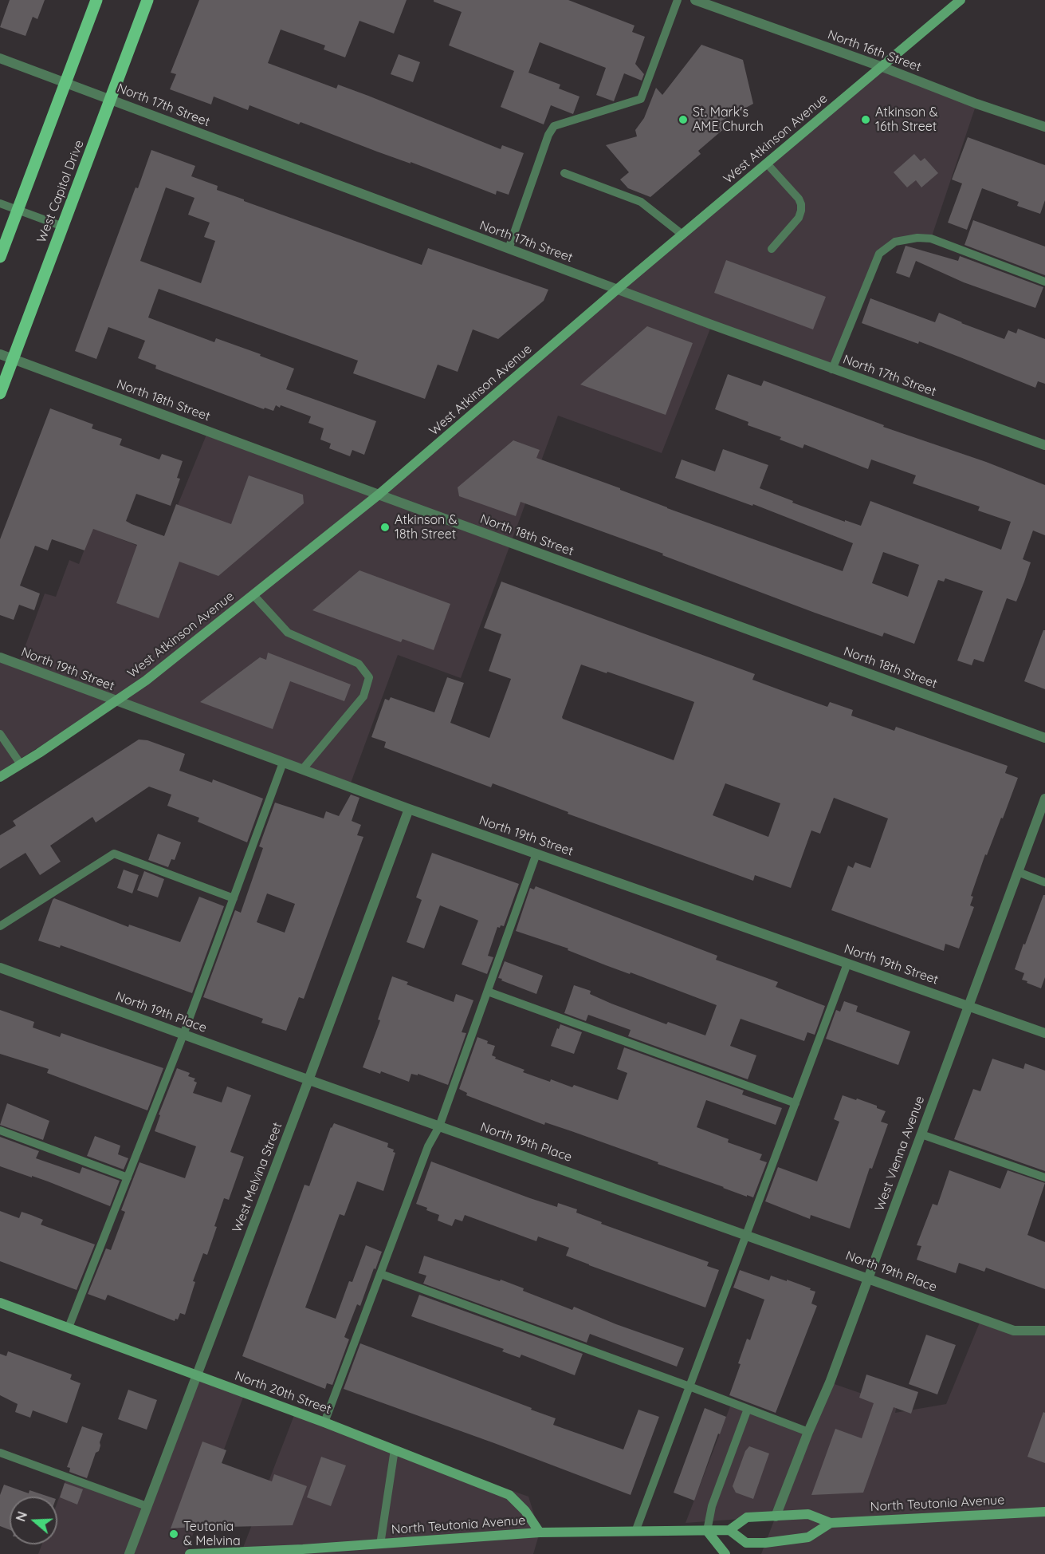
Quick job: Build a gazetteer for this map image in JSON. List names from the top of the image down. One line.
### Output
{"streets":{"main road":["West Atkinson Avenue","West Capitol Drive","North 20th Street","North Teutonia Avenue"],"street":["North 16th Street","North 17th Street","North 18th Street","North 19th Street","North 19th Place","West Vienna Avenue","West Melvina Street"]},"crossings":[["North 16th Street","West Atkinson Avenue"],["North 17th Street","West Atkinson Avenue"],["North 17th Street","West Capitol Drive"],["West Atkinson Avenue","North 18th Street"],["West Atkinson Avenue","North 19th Street"],["West Capitol Drive","North 18th Street"],["North 19th Street","West Vienna Avenue"],["North 19th Street","West Melvina Street"],["North 19th Place","West Vienna Avenue"],["North 19th Place","West Melvina Street"],["West Vienna Avenue","North Teutonia Avenue"],["West Melvina Street","North 20th Street"],["North 20th Street","North Teutonia Avenue"]],"places":["St. Mark's AME Church","Atkinson & 16th Street","Atkinson & 18th Street","Teutonia & Melvina"],"north":"left"}
